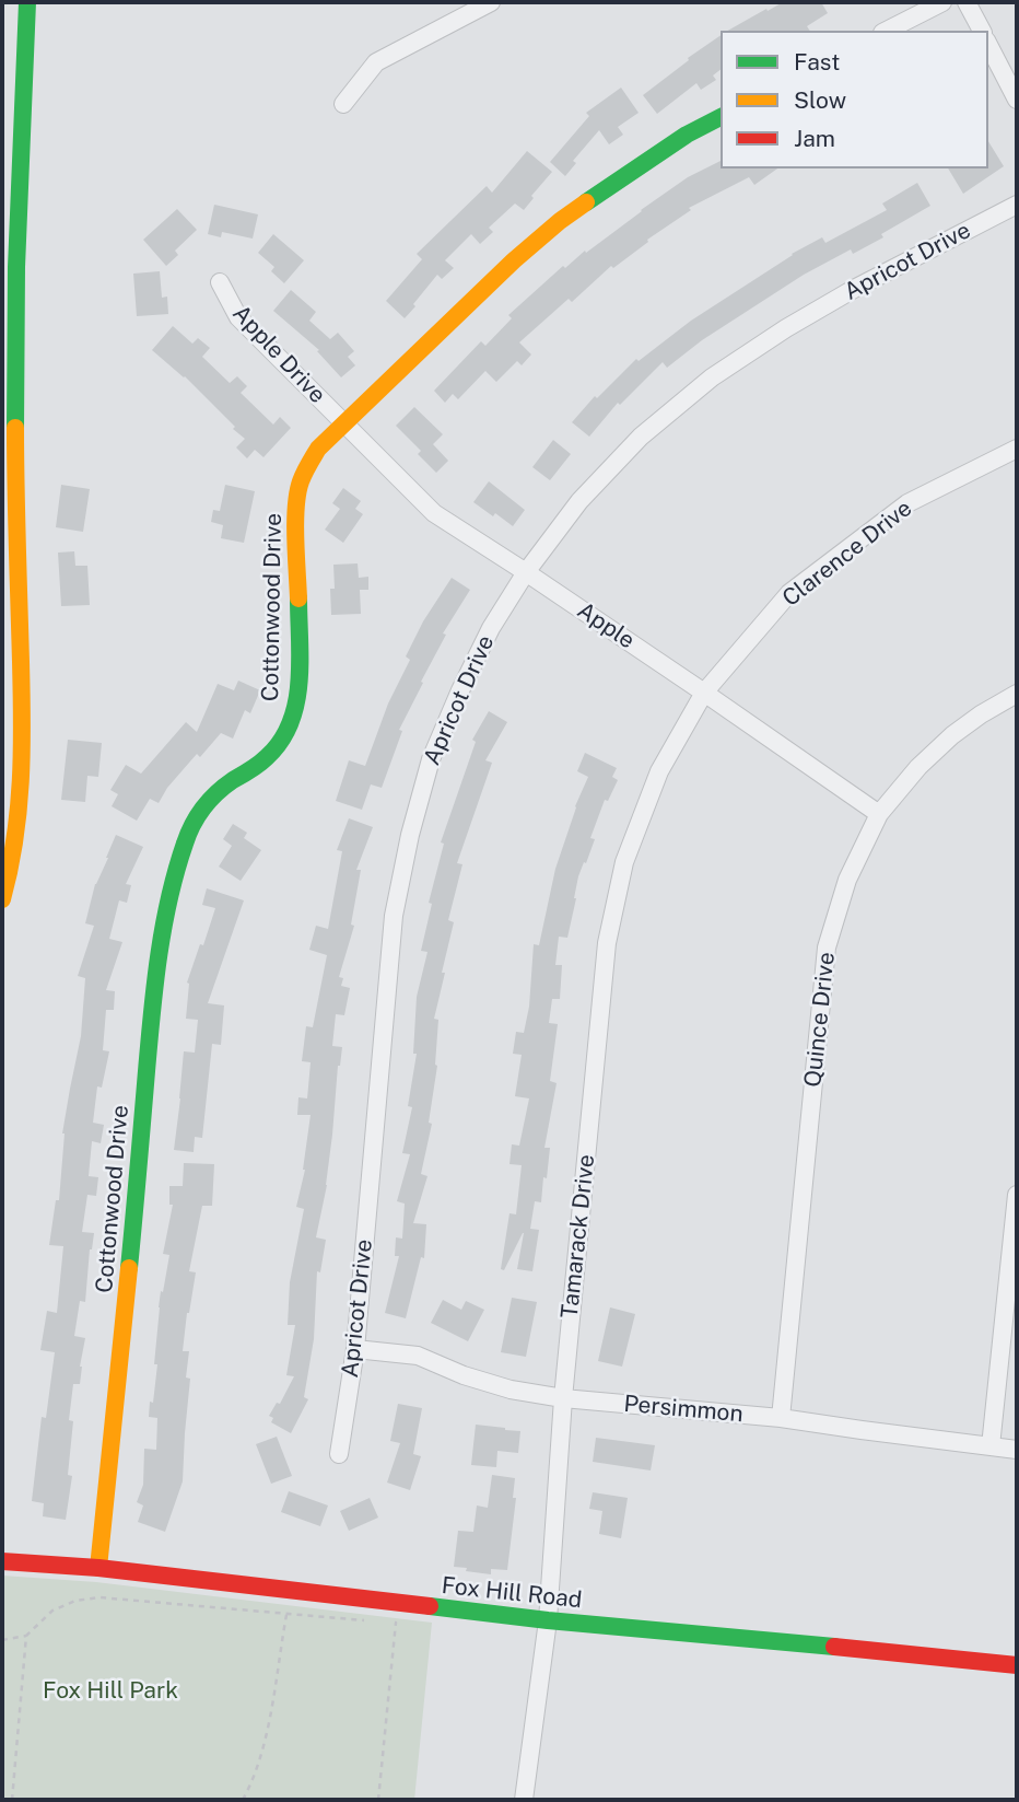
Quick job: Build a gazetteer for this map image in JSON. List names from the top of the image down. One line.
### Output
{"streets":{"street":["Apricot Drive","Apple Drive","Clarence Drive","Cottonwood Drive","Apple","Quince Drive","Tamarack Drive","Persimmon","Fox Hill Road"]},"crossings":[["Apricot Drive","Apple"],["Apricot Drive","Persimmon"],["Apple Drive","Cottonwood Drive"],["Apple Drive","Apple"],["Clarence Drive","Apple"],["Clarence Drive","Tamarack Drive"],["Cottonwood Drive","Apple"],["Cottonwood Drive","Fox Hill Road"],["Apple","Quince Drive"],["Apple","Tamarack Drive"],["Quince Drive","Persimmon"],["Tamarack Drive","Persimmon"],["Tamarack Drive","Fox Hill Road"]],"parks":["Fox Hill Park"],"legend":["Fast","Slow","Jam"]}
